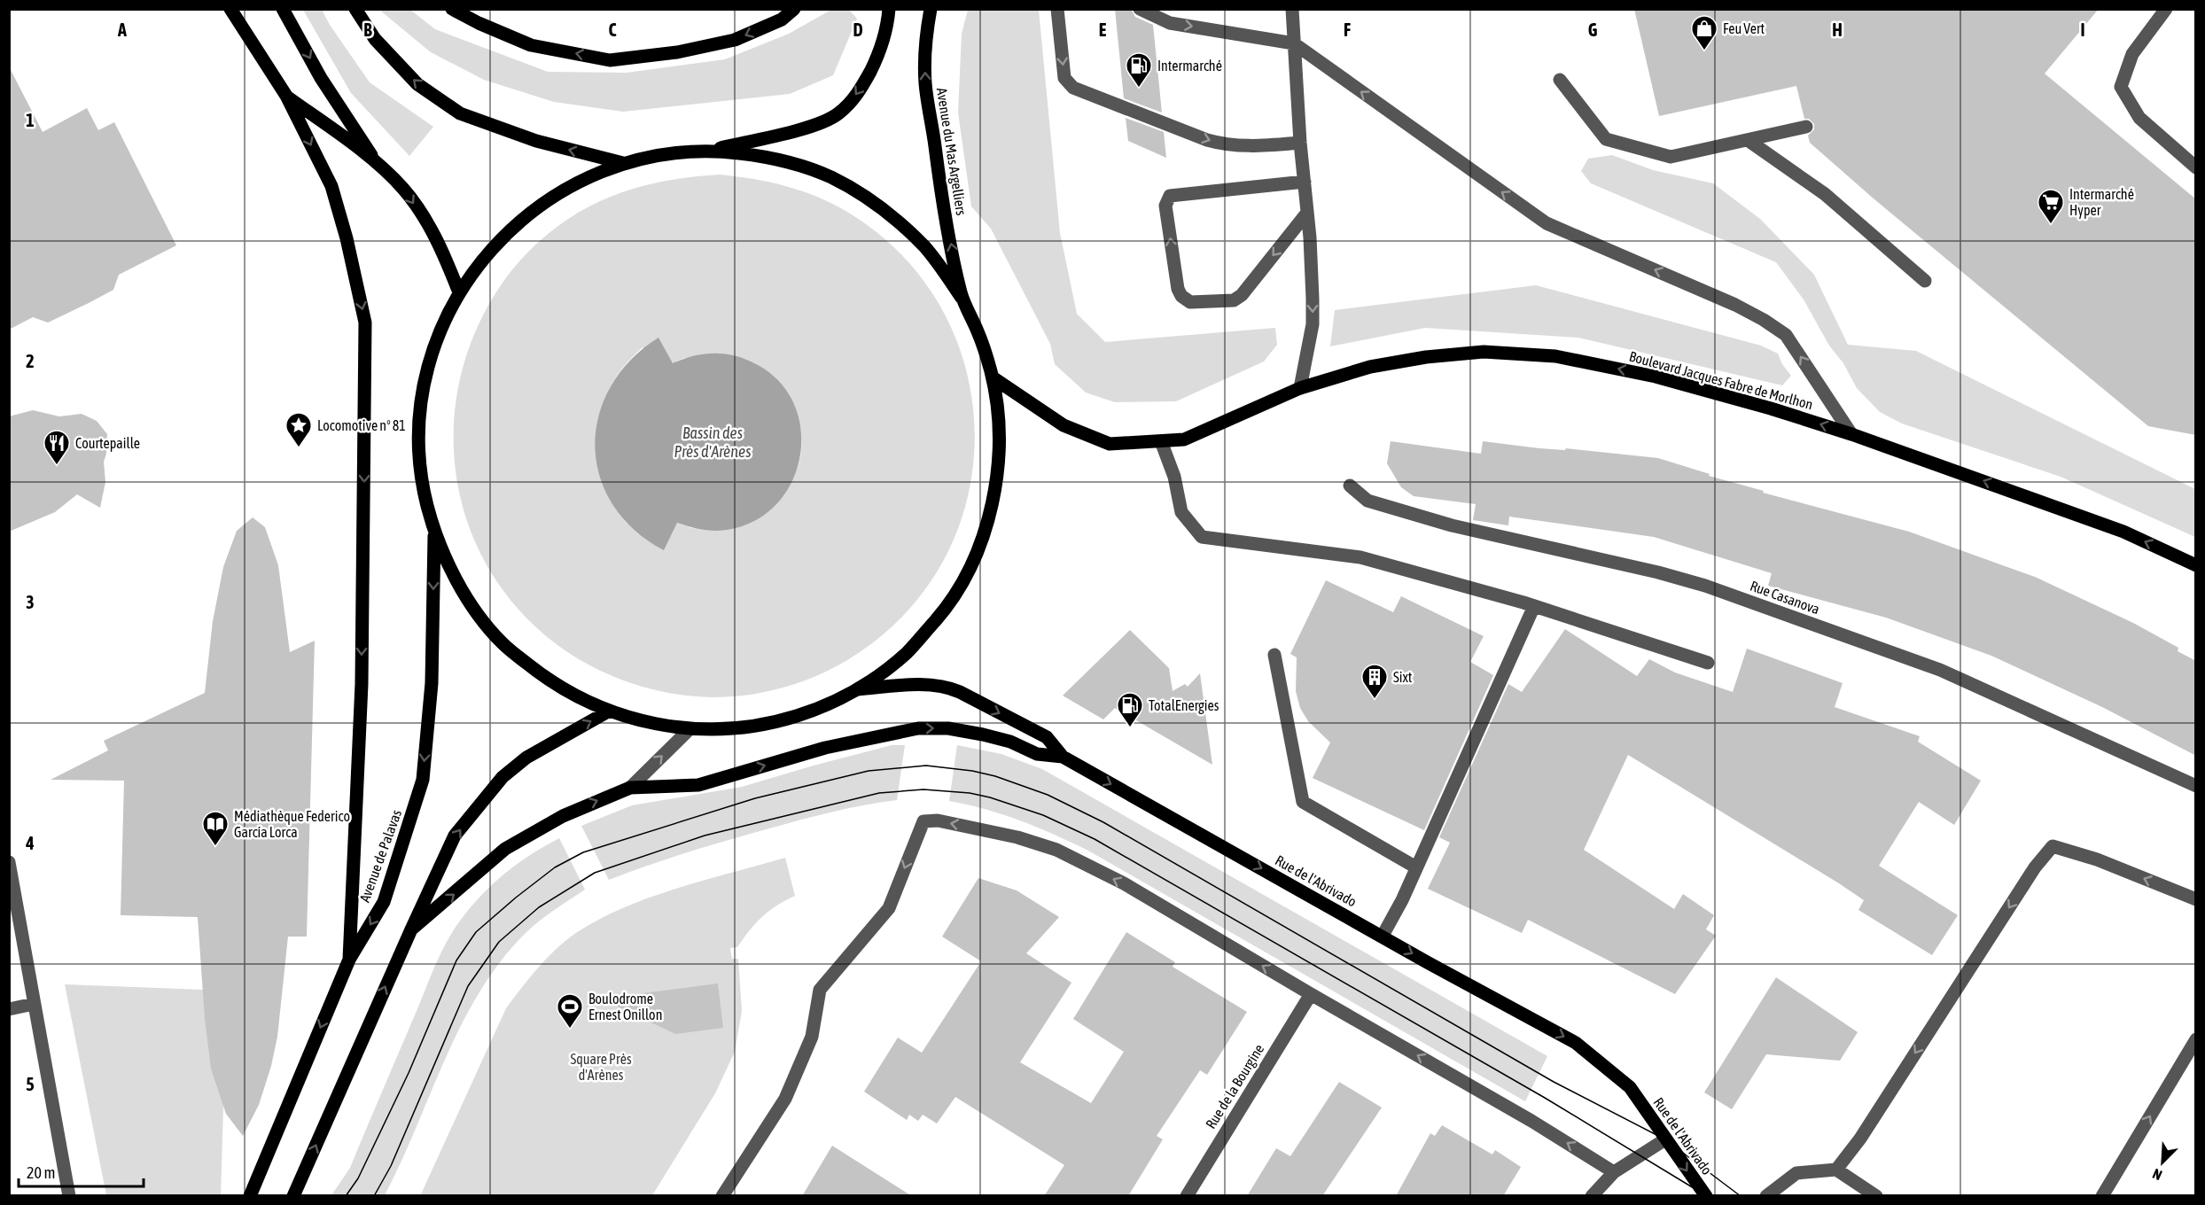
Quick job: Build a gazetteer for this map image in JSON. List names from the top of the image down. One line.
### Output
{"streets":{"main road":["Avenue du Mas Argelliers","Boulevard Jacques Fabre de Morlhon","Avenue de Palavas","Rue de l'Abrivado"],"street":["Rue Casanova","Rue de la Bourgine"]},"one_way":["Avenue du Mas Argelliers","Boulevard Jacques Fabre de Morlhon","Rue de l'Abrivado"],"water":["Bassin des Près d'Arènes"],"parks":["Square Près d'Arènes"],"places":{"shop":["Feu Vert"],"fuel station":["Intermarché","TotalEnergies"],"supermarket":["Intermarché Hyper"],"place":["Locomotive n° 81"],"restaurant":["Courtepaille"],"building":["Sixt"],"library":["Médiathèque Federico García Lorca"],"sports":["Boulodrome Ernest Onillon"]},"scale_bar":"20 m","north":"bottom left","grid":{"columns":["A","B","C","D","E","F","G","H","I"],"rows":["1","2","3","4","5"]}}
